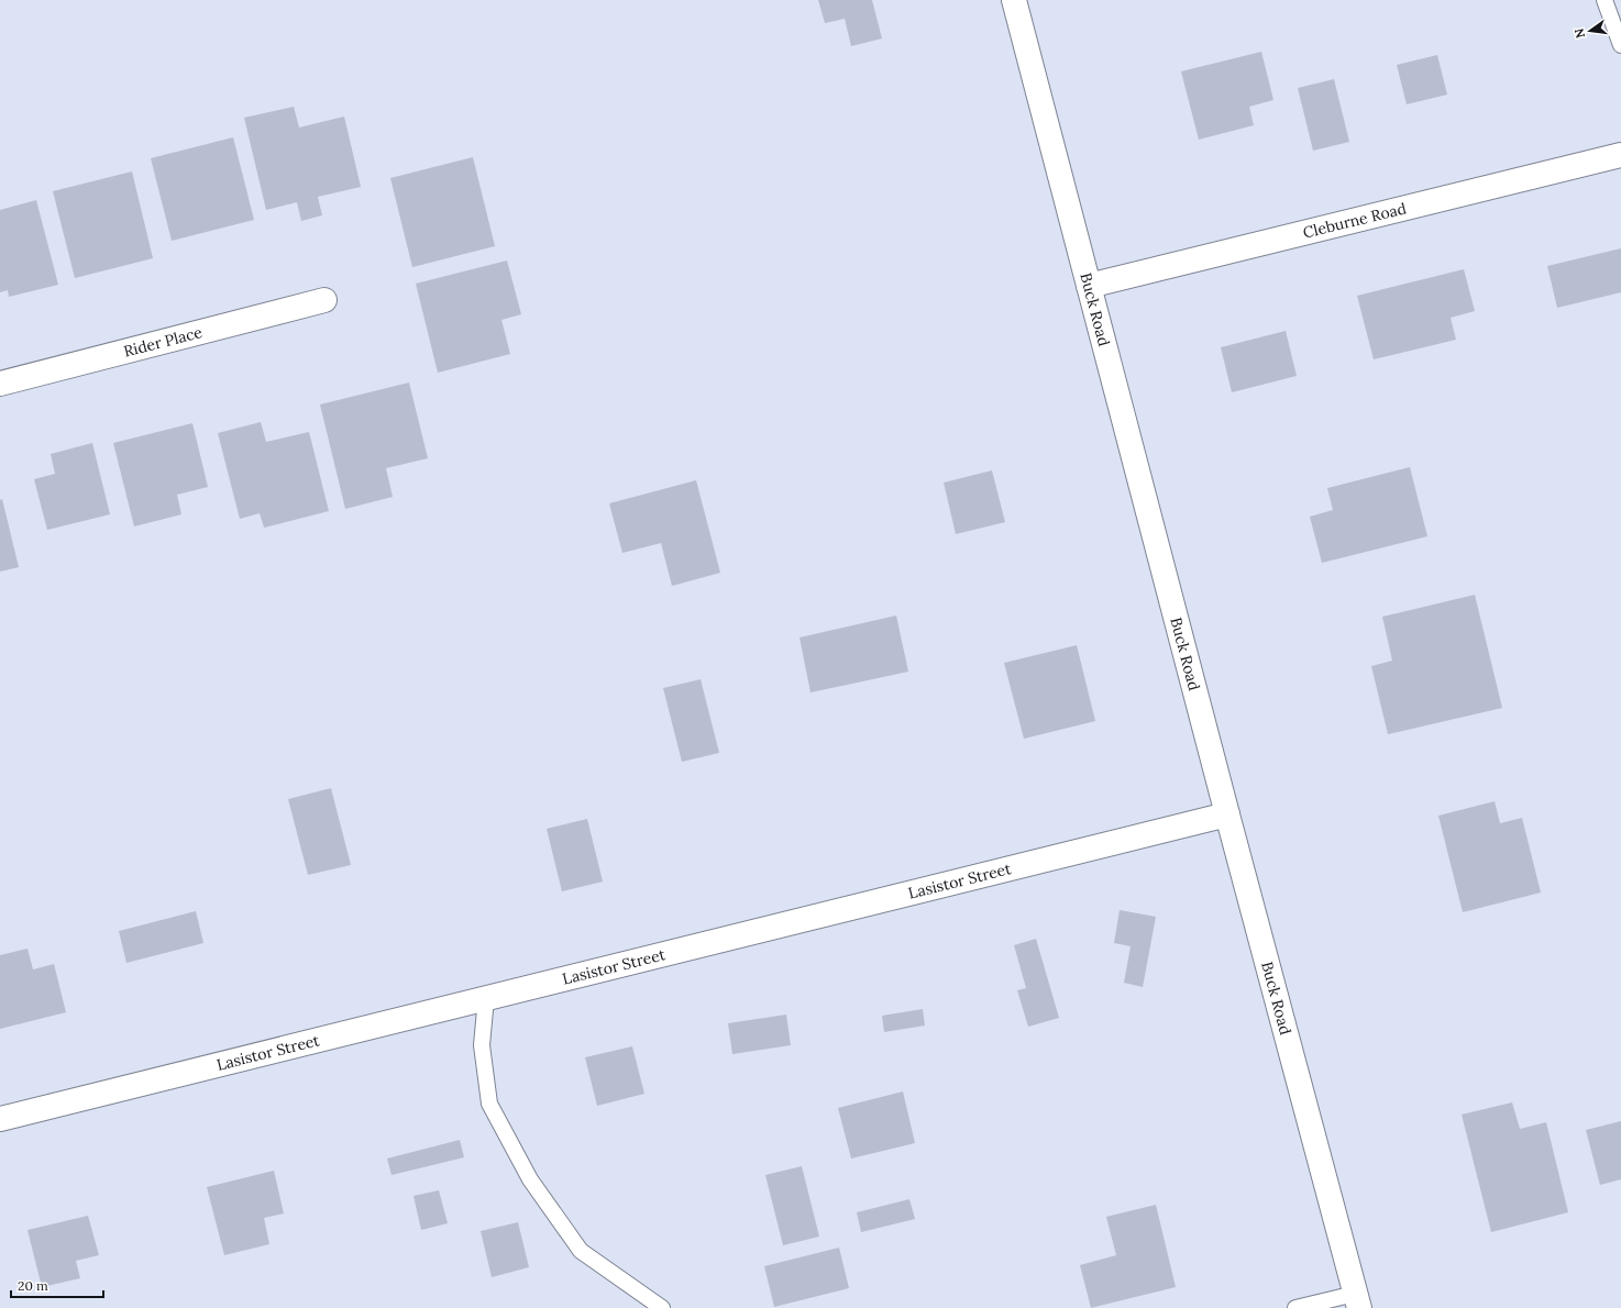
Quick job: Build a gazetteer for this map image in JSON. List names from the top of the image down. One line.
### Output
{"streets":{"street":["Cleburne Road","Buck Road","Rider Place","Lasistor Street"]},"crossings":[["Cleburne Road","Buck Road"],["Buck Road","Lasistor Street"]],"scale_bar":"20 m","north":"left"}
